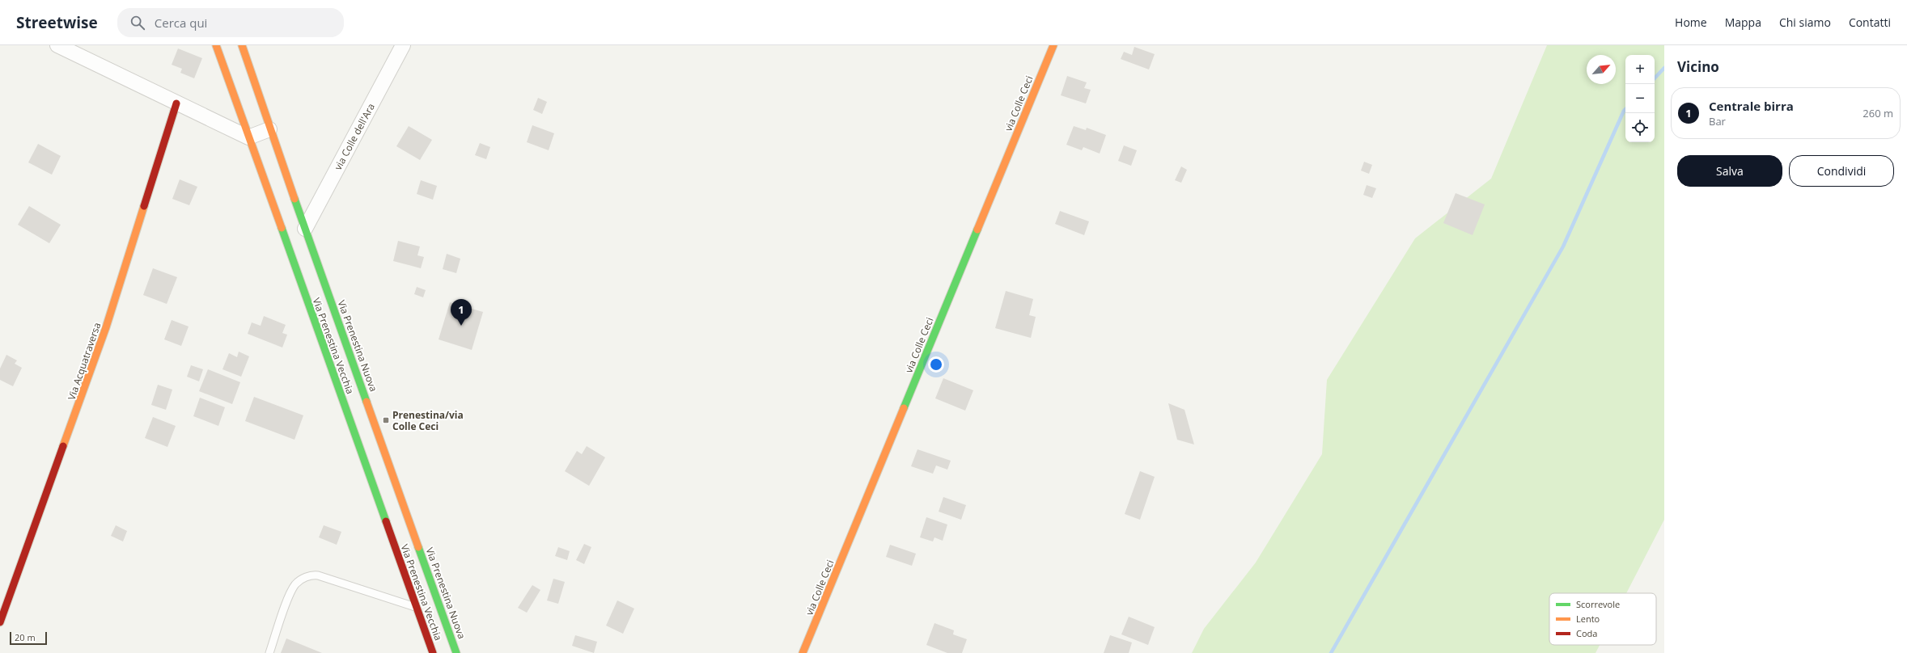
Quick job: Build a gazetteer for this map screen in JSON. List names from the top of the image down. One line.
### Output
{"streets":{"street":["via Colle Ceci","via Colle dell'Ara","Via Prenestina Vecchia","Via Prenestina Nuova","Via Acquatraversa"]},"crossings":[["via Colle dell'Ara","Via Prenestina Nuova"]],"places":{"transit":["Prenestina/via Colle Ceci"]},"legend":["Scorrevole","Lento","Coda"],"scale_bar":"20 m","north":"top right","page":{"header":"Streetwise","search":"Cerca qui","nav":["Home","Mappa","Chi siamo","Contatti"],"heading":"Vicino","map_buttons":["+","−"],"list":[{"mark":"1","name":"Centrale birra","note":"Bar","value":"260 m"}],"buttons":["Salva","Condividi"],"pins":"1","scale":"20 m"}}
